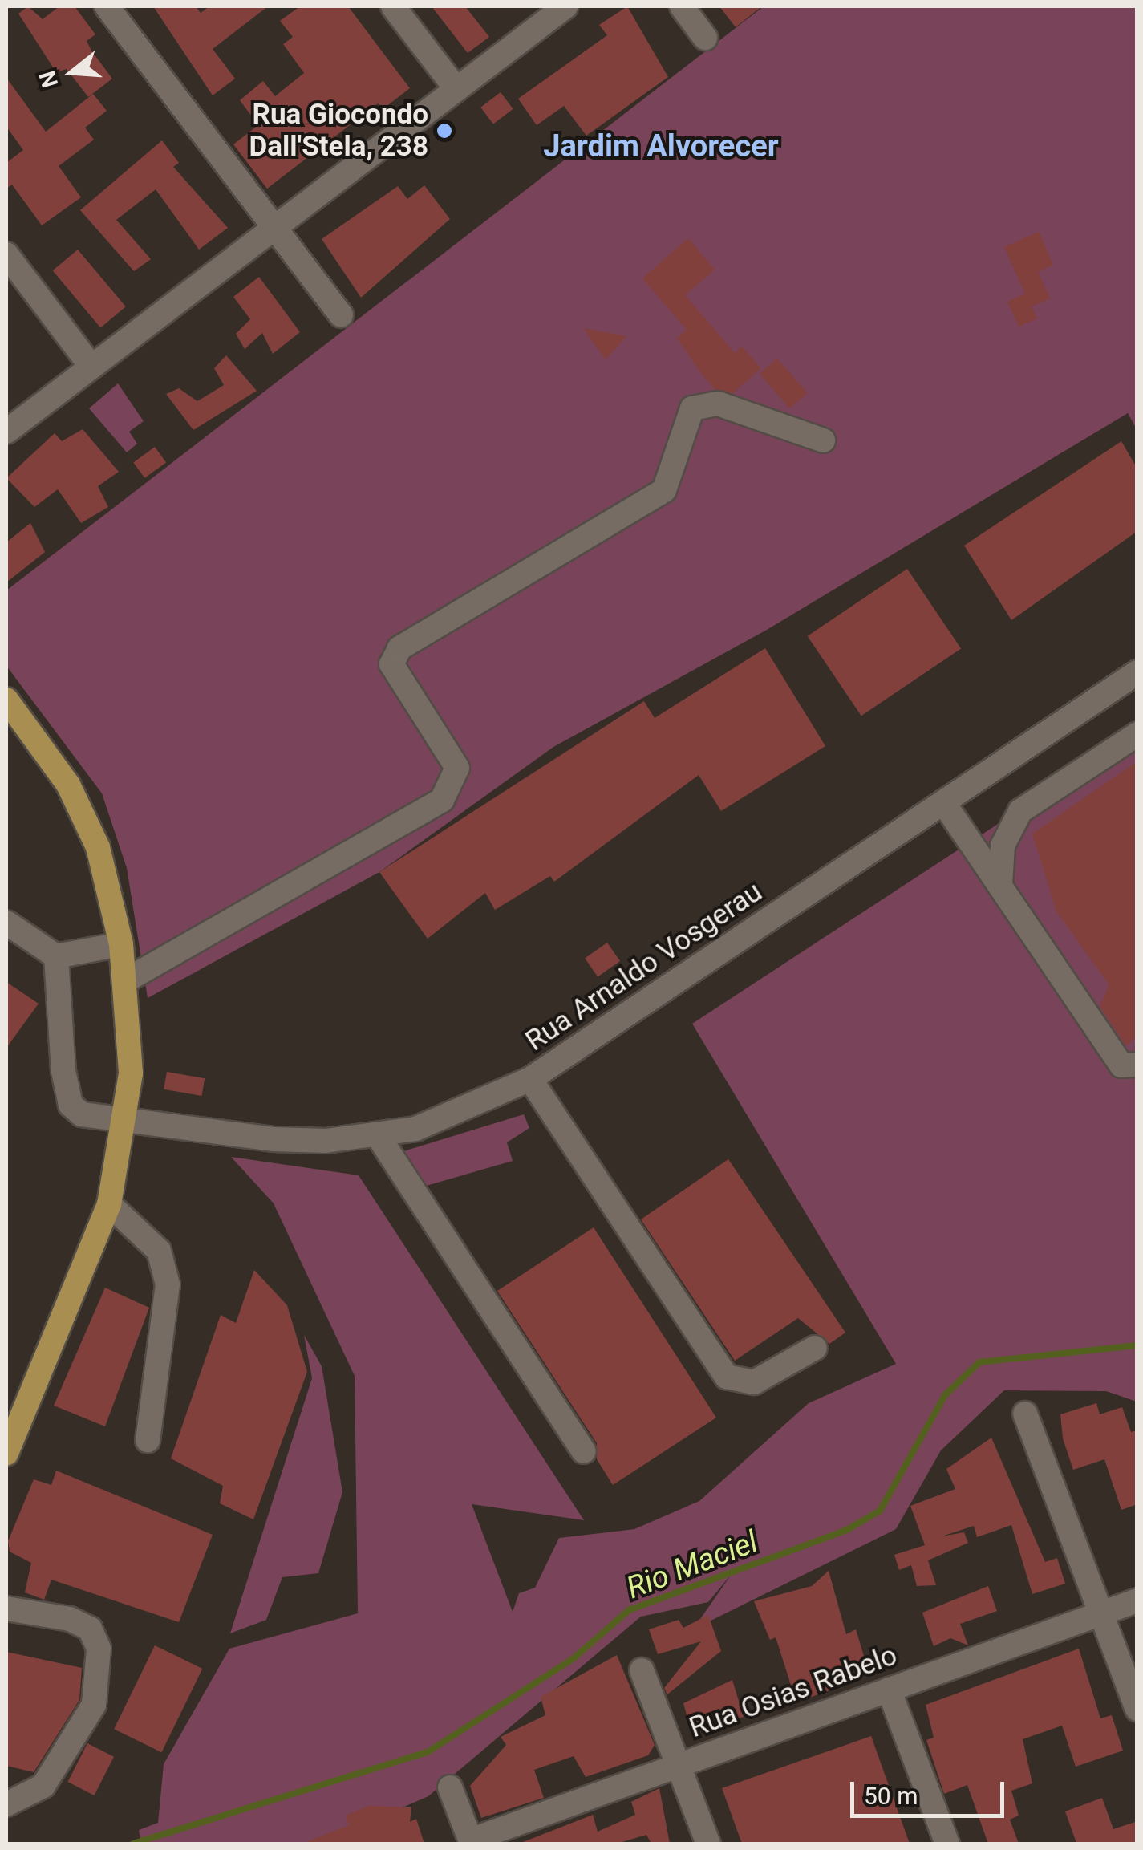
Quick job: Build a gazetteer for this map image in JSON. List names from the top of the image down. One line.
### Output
{"streets":{"street":["Rua Arnaldo Vosgerau","Rua Osias Rabelo"]},"districts":["Jardim Alvorecer"],"water":["Rio Maciel"],"places":["Rua Giocondo Dall'Stela, 238"],"scale_bar":"50 m","north":"left"}
